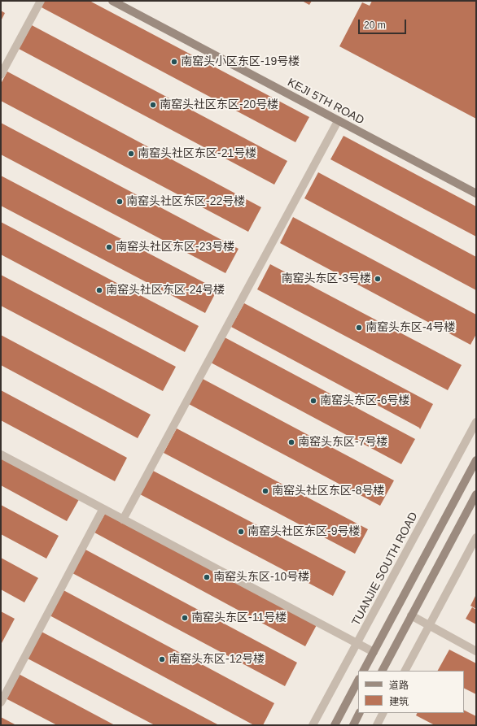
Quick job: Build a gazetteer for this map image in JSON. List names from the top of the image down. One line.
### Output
{"streets":{"main road":["KEJI 5TH ROAD"],"street":["TUANJIE SOUTH ROAD"]},"places":["南窑头小区东区-19号楼","南窑头社区东区-20号楼","南窑头社区东区-21号楼","南窑头社区东区-22号楼","南窑头社区东区-23号楼","南窑头东区-3号楼","南窑头社区东区-24号楼","南窑头东区-4号楼","南窑头东区-6号楼","南窑头东区-7号楼","南窑头社区东区-8号楼","南窑头社区东区-9号楼","南窑头东区-10号楼","南窑头东区-11号楼","南窑头东区-12号楼"],"legend":["道路","建筑"],"scale_bar":"20 m"}
